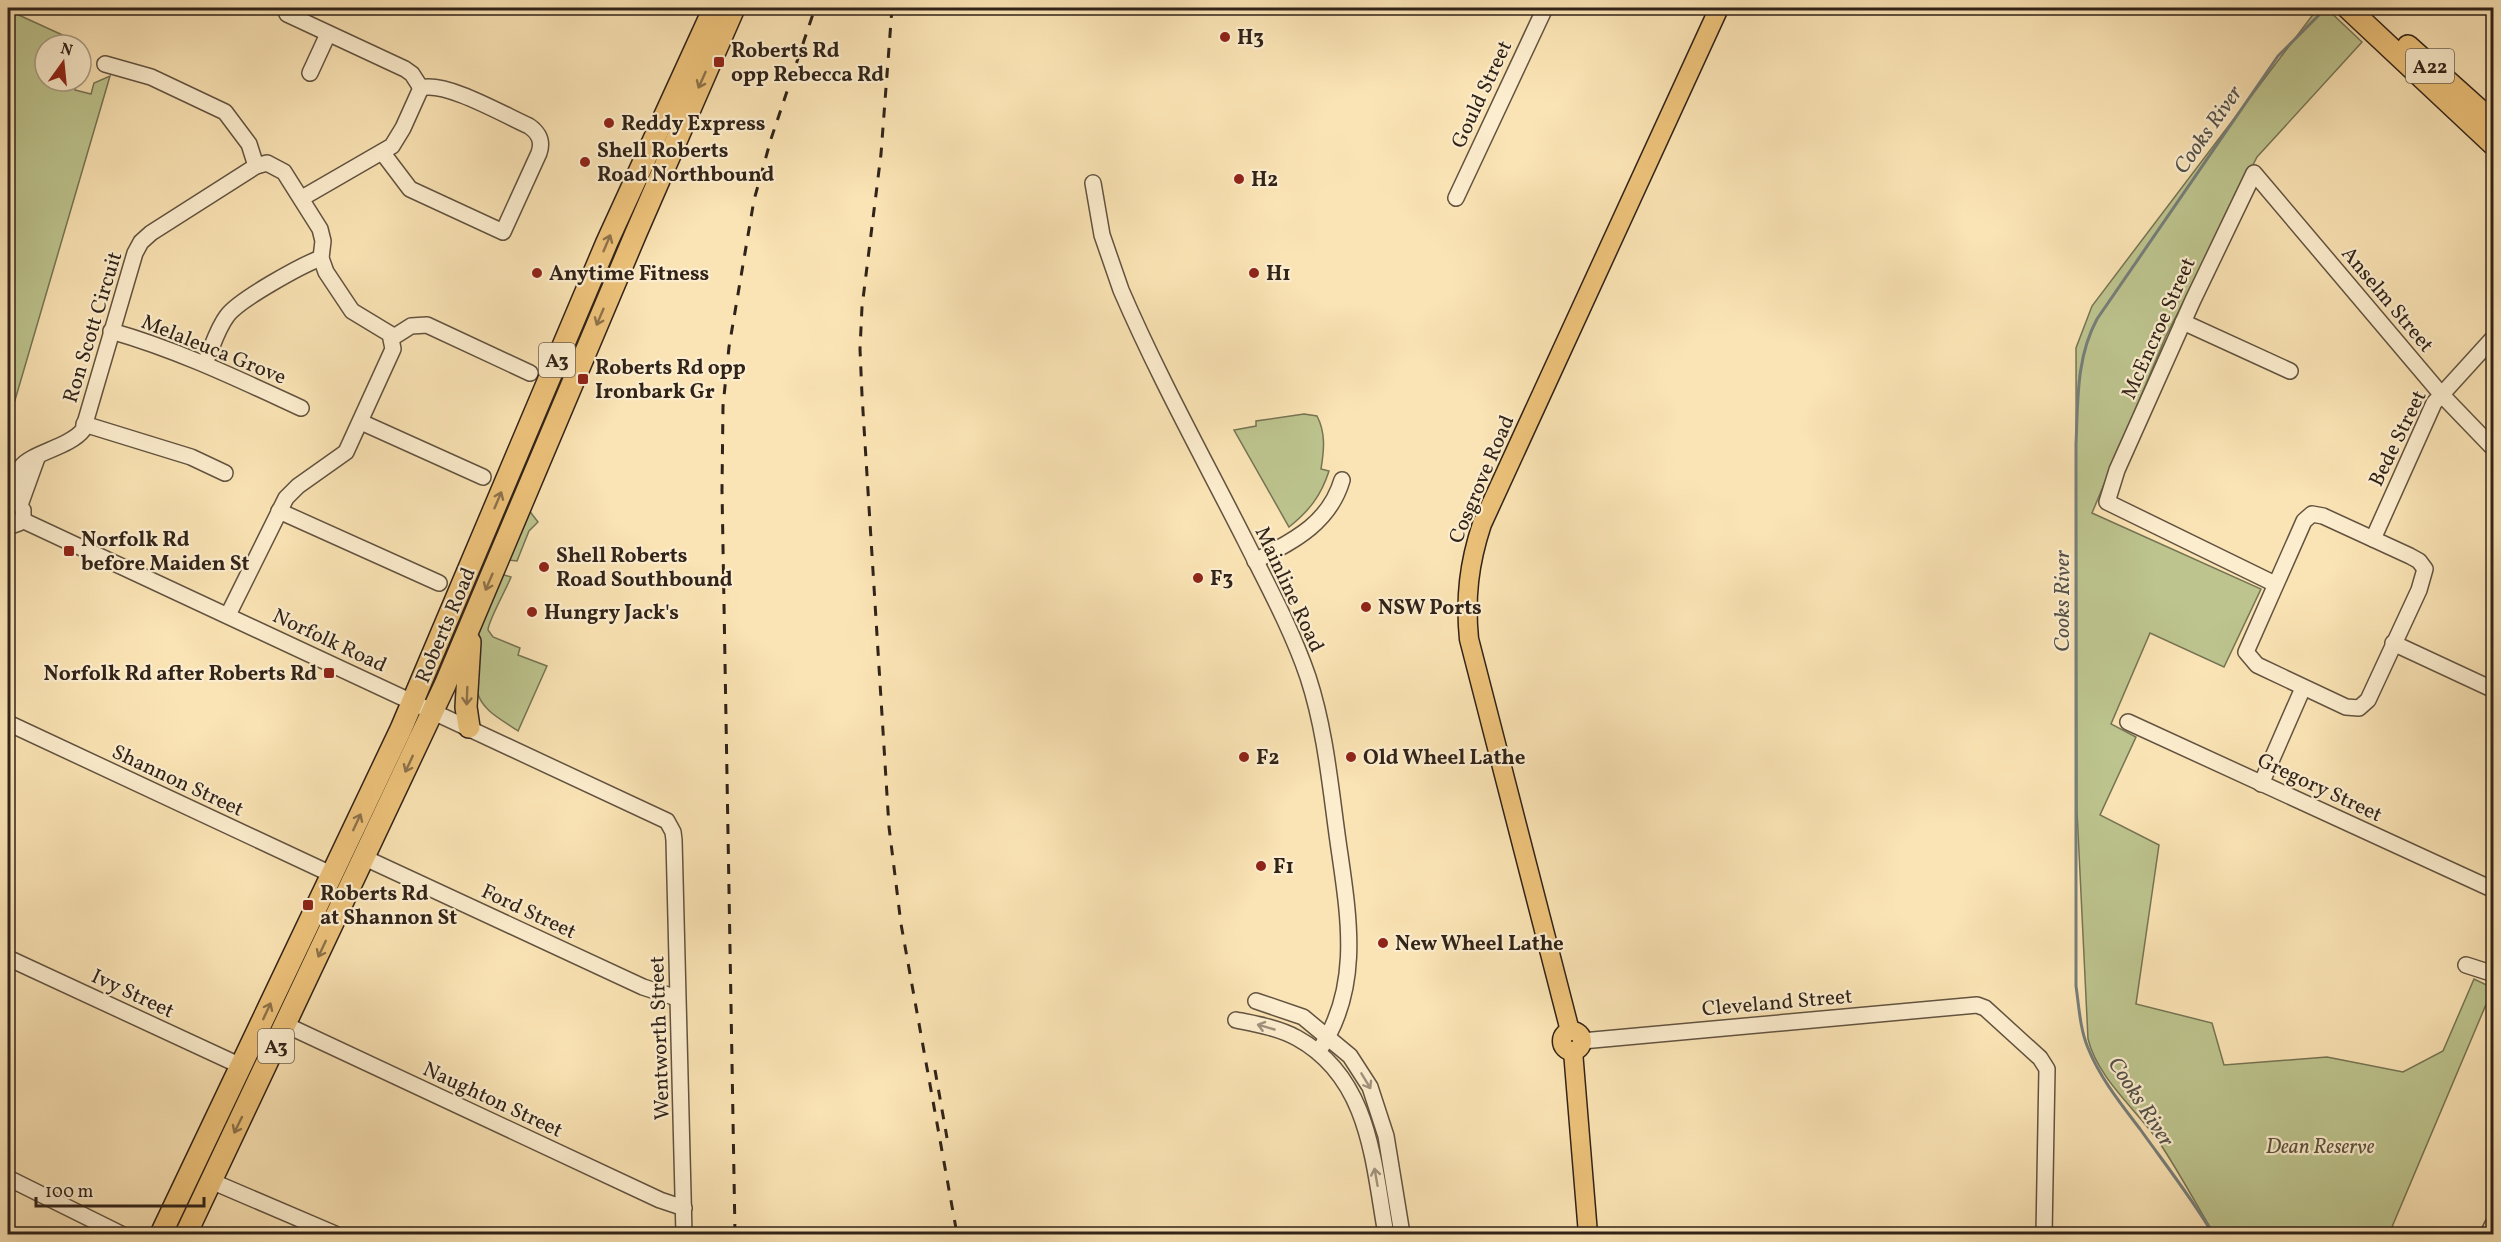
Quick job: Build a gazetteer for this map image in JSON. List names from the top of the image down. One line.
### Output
{"streets":{"highway":["A22","A3","Roberts Road"],"main road":["Cosgrove Road"],"street":["Gould Street","Anselm Street","Ron Scott Circuit","McEncroe Street","Melaleuca Grove","Bede Street","Mainline Road","Norfolk Road","Shannon Street","Gregory Street","Ford Street","Ivy Street","Cleveland Street","Wentworth Street","Naughton Street"]},"crossings":[["Anselm Street","McEncroe Street"],["Anselm Street","Bede Street"],["Ron Scott Circuit","Melaleuca Grove"],["Ron Scott Circuit","Norfolk Road"],["Cosgrove Road","Cleveland Street"],["Roberts Road","Norfolk Road"],["Roberts Road","Shannon Street"],["Roberts Road","Ford Street"],["Roberts Road","Ivy Street"],["Roberts Road","Naughton Street"],["Norfolk Road","Wentworth Street"],["Ford Street","Wentworth Street"],["Wentworth Street","Naughton Street"]],"water":["Cooks River"],"parks":["Dean Reserve"],"places":{"other":["H3","Reddy Express","Shell Roberts Road Northbound","H2","Anytime Fitness","H1","Shell Roberts Road Southbound","F3","NSW Ports","Hungry Jack's","F2","Old Wheel Lathe","F1","New Wheel Lathe"],"transit":["Roberts Rd opp Rebecca Rd","Roberts Rd opp Ironbark Gr","Norfolk Rd before Maiden St","Norfolk Rd after Roberts Rd","Roberts Rd at Shannon St"]},"scale_bar":"100 m","north":"top"}
